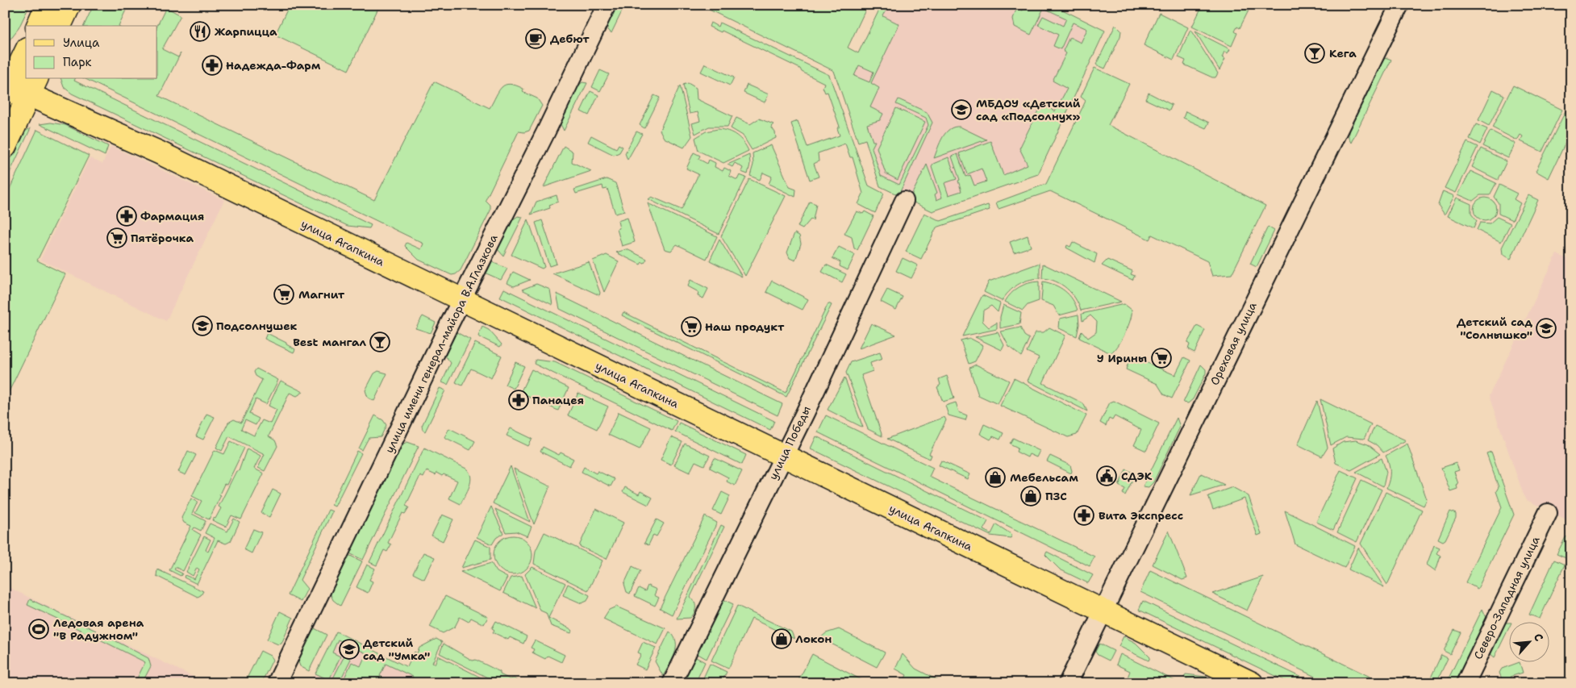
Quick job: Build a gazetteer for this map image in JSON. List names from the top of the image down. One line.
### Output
{"streets":{"main road":["улица Агапкина"],"street":["улица имени генерал-майора В.А.Глазкова","Ореховая улица","улица Победы","Северо-Западная улица"]},"crossings":[["улица Агапкина","улица имени генерал-майора В.А.Глазкова"],["улица Агапкина","Ореховая улица"],["улица Агапкина","улица Победы"]],"places":{"restaurant":["Жарпицца"],"cafe":["Дебют"],"bar":["Кега","Best мангал"],"pharmacy":["Надежда-Фарм","Фармация","Панацея","Вита Экспресс"],"school or university":["МБДОУ «Детский сад «Подсолнух»","Подсолнушек","Детский сад \"Солнышко\"","Детский сад \"Умка\""],"supermarket":["Пятёрочка","Магнит","Наш продукт","У Ирины"],"public building":["СДЭК"],"shop":["Мебельсам","ПЗС","Локон"],"sports":["Ледовая арена \"В Радужном\""]},"legend":["Улица","Парк"],"north":"top right"}
